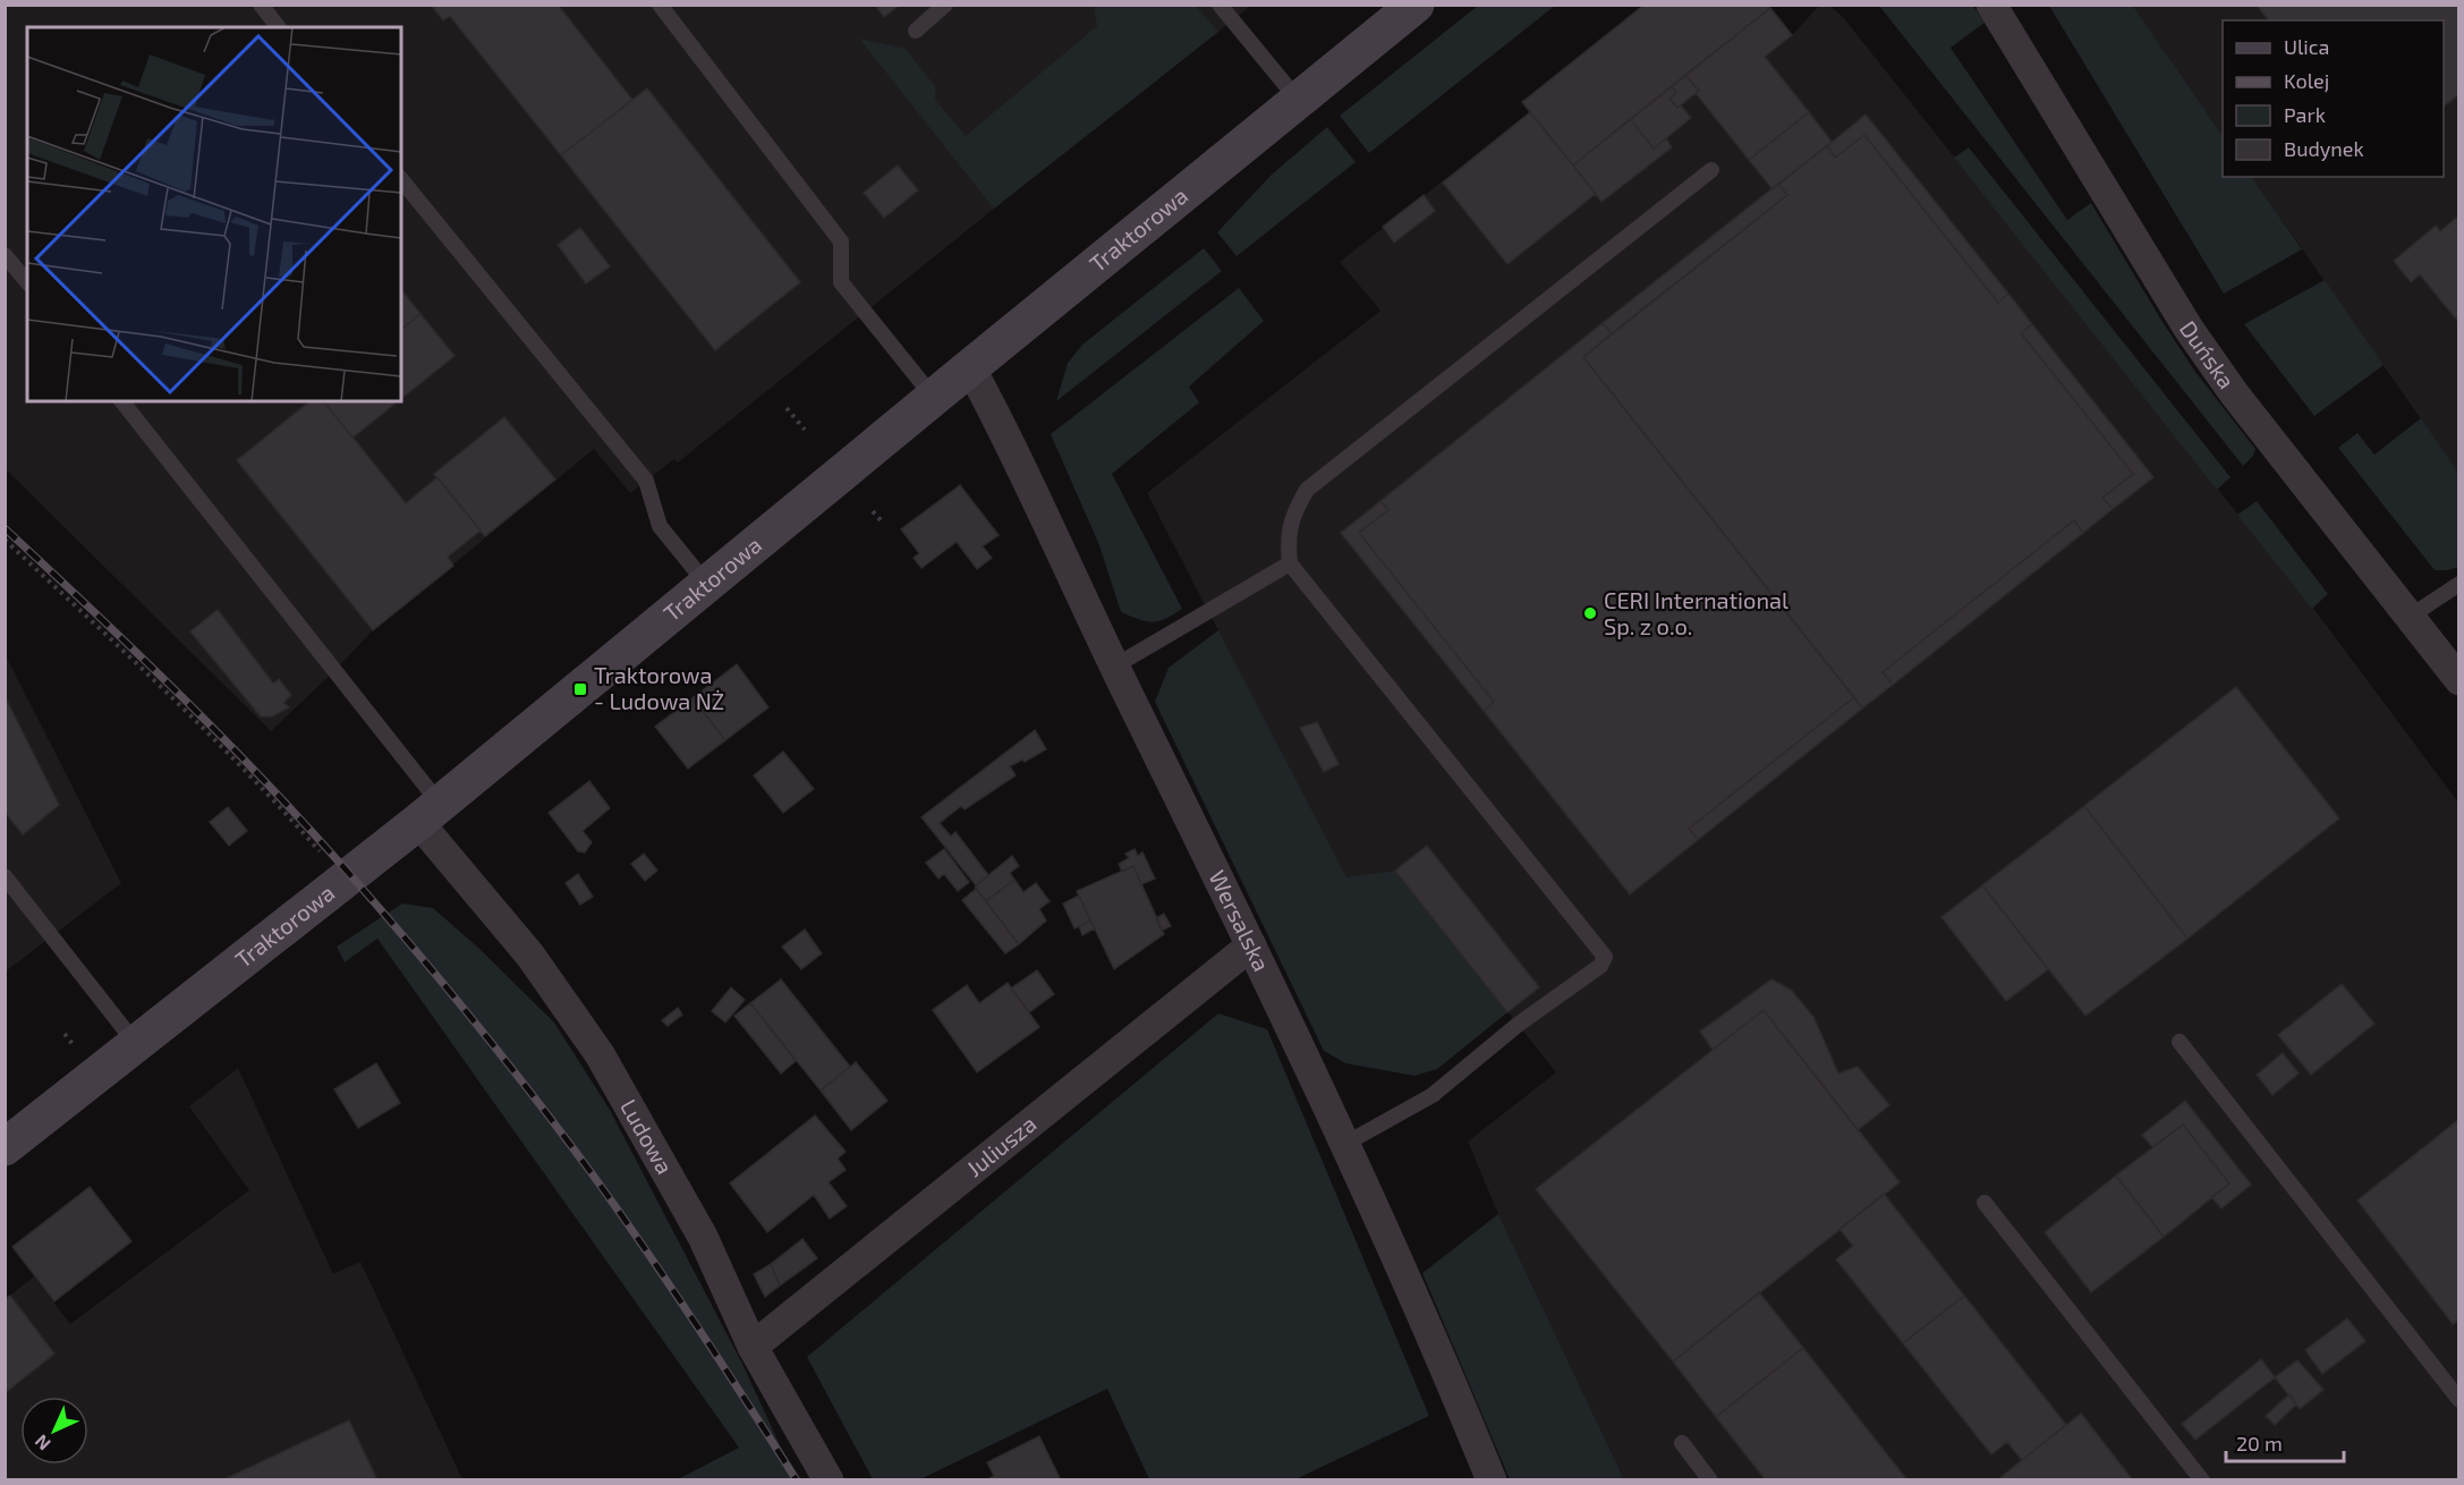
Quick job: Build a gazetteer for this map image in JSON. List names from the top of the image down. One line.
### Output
{"streets":{"street":["Traktorowa","Duńska","Wersalska","Ludowa","Juliusza"]},"crossings":[["Traktorowa","Wersalska"],["Traktorowa","Ludowa"],["Wersalska","Juliusza"],["Ludowa","Juliusza"]],"places":{"other":["CERI International Sp. z o.o."],"transit":["Traktorowa - Ludowa NŻ"]},"legend":["Ulica","Kolej","Park","Budynek"],"scale_bar":"20 m","north":"bottom left"}
